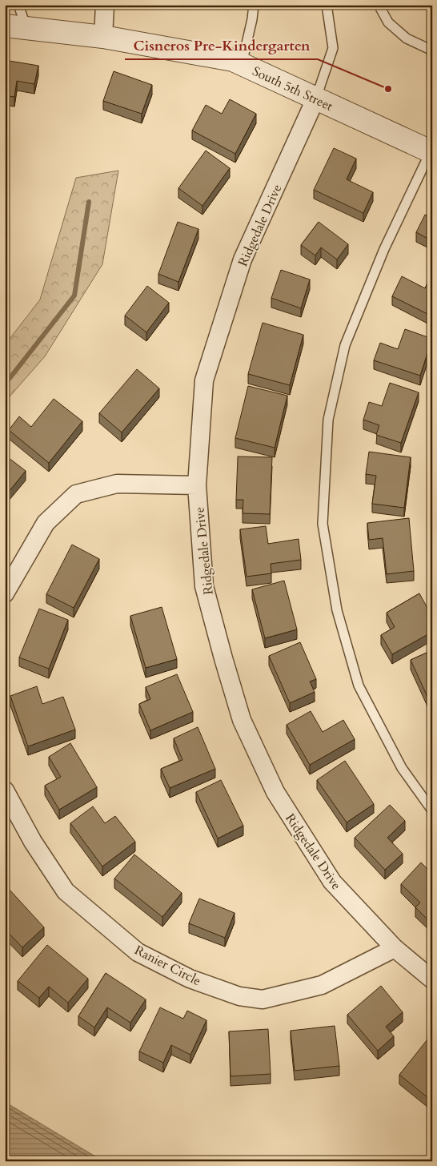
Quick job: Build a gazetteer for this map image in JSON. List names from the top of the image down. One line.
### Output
{"streets":{"street":["South 5th Street","Ridgedale Drive","Ranier Circle"]},"crossings":[["South 5th Street","Ridgedale Drive"],["Ridgedale Drive","Ranier Circle"]],"places":["Cisneros Pre-Kindergarten"]}
